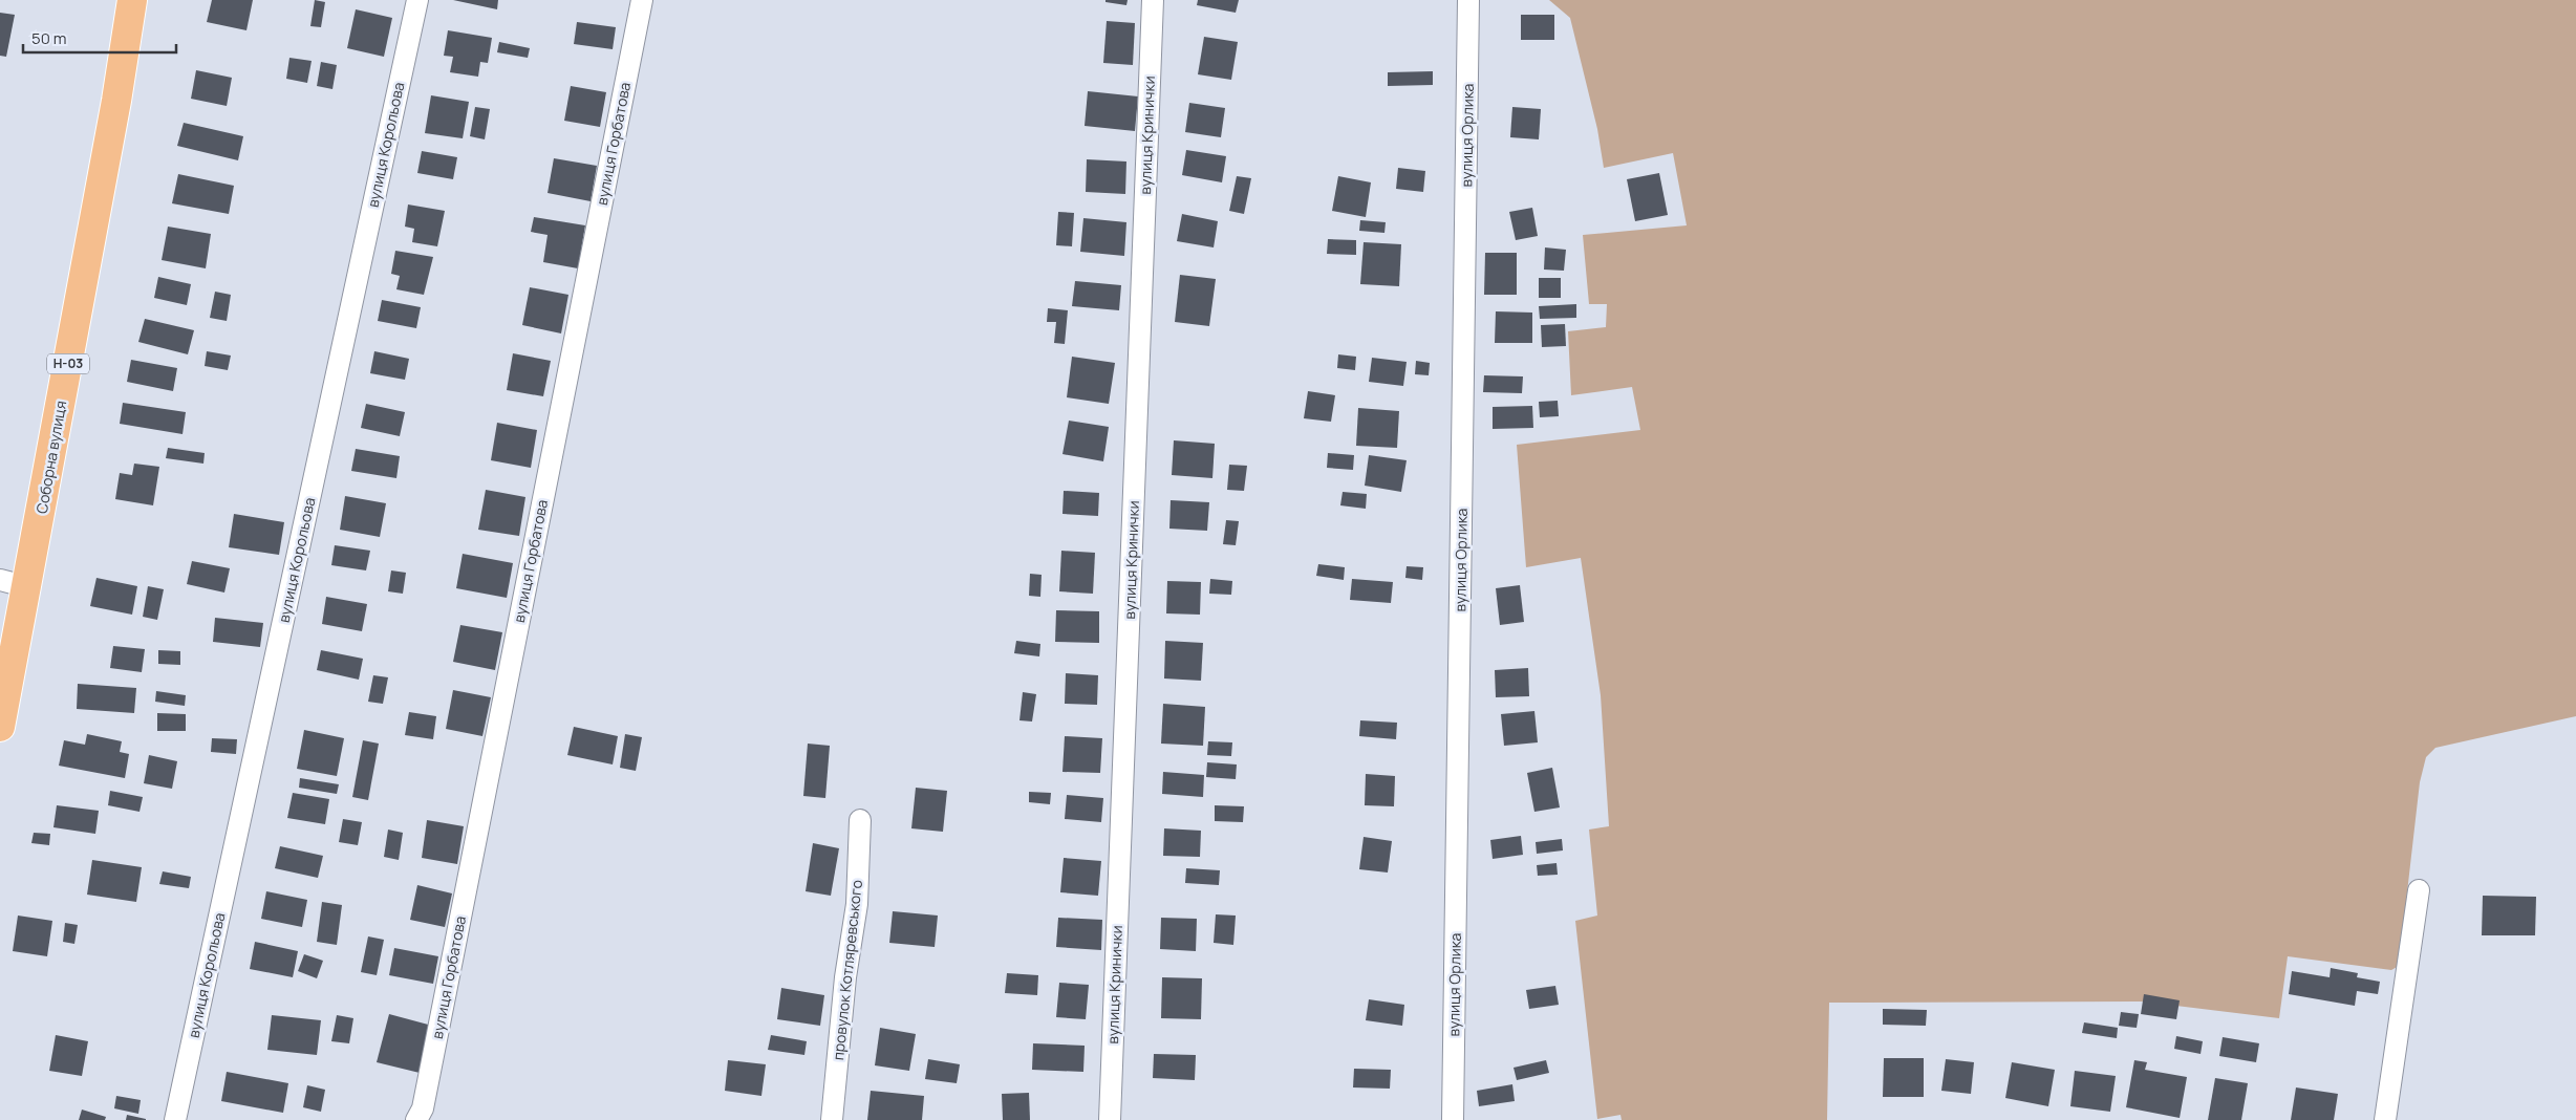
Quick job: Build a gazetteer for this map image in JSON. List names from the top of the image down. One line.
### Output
{"streets":{"main road":["Н-03","Соборна вулиця"],"street":["вулиця Кринички","вулиця Орлика","вулиця Горбатова","вулиця Корольова","провулок Котляревського"]},"scale_bar":"50 m"}
